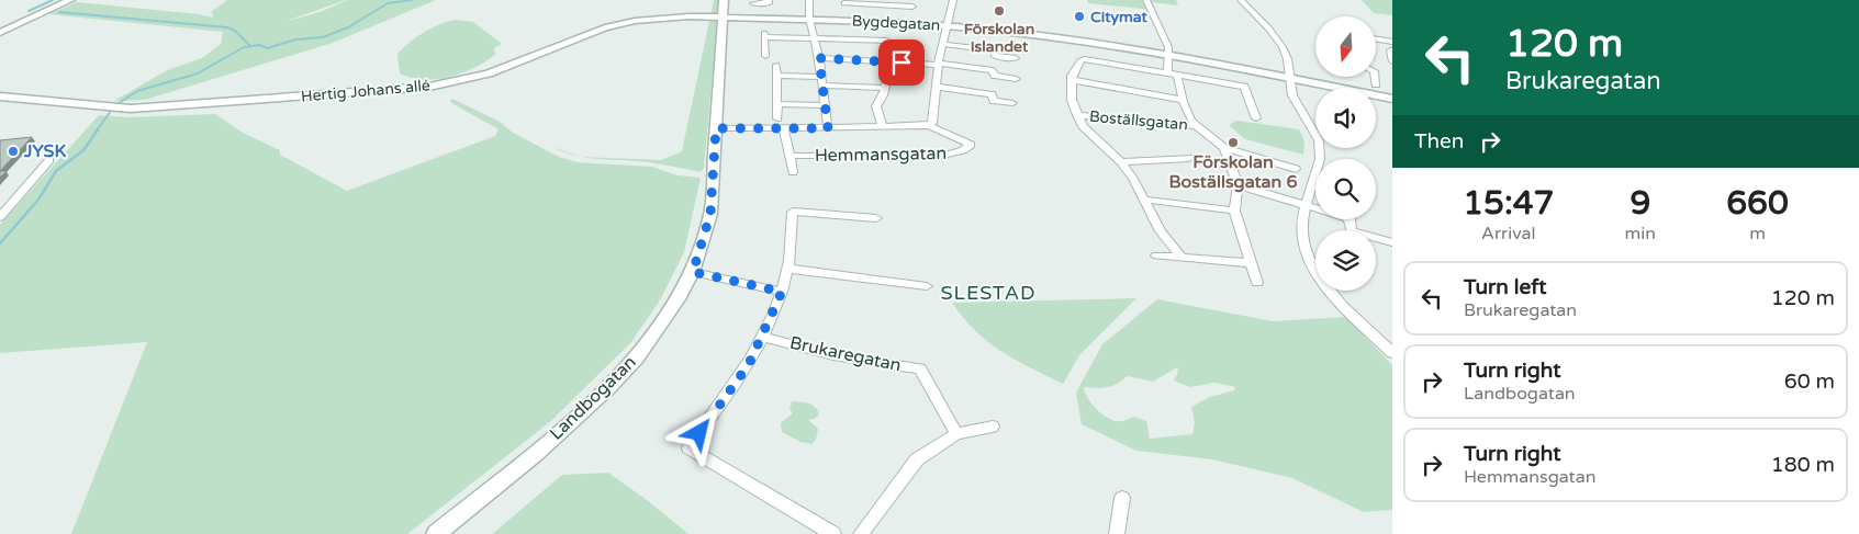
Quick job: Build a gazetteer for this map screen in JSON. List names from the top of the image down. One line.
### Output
{"streets":{"street":["Bygdegatan","Hertig Johans allé","Boställsgatan","Hemmansgatan","Brukaregatan","Landbogatan"]},"crossings":[["Bygdegatan","Hertig Johans allé"],["Bygdegatan","Hemmansgatan"],["Bygdegatan","Landbogatan"],["Hertig Johans allé","Landbogatan"],["Hemmansgatan","Landbogatan"]],"districts":["SLESTAD"],"places":["Förskolan Islandet","Citymat","Förskolan Boställsgatan 6","JYSK"],"north":"bottom","page":{"turn":["120 m","Brukaregatan"],"then":"Then","eta":["15:47","Arrival","9","min","660","m"],"list":[{"name":"Turn left","note":"Brukaregatan","value":"120 m"},{"name":"Turn right","note":"Landbogatan","value":"60 m"},{"name":"Turn right","note":"Hemmansgatan","value":"180 m"}]}}
